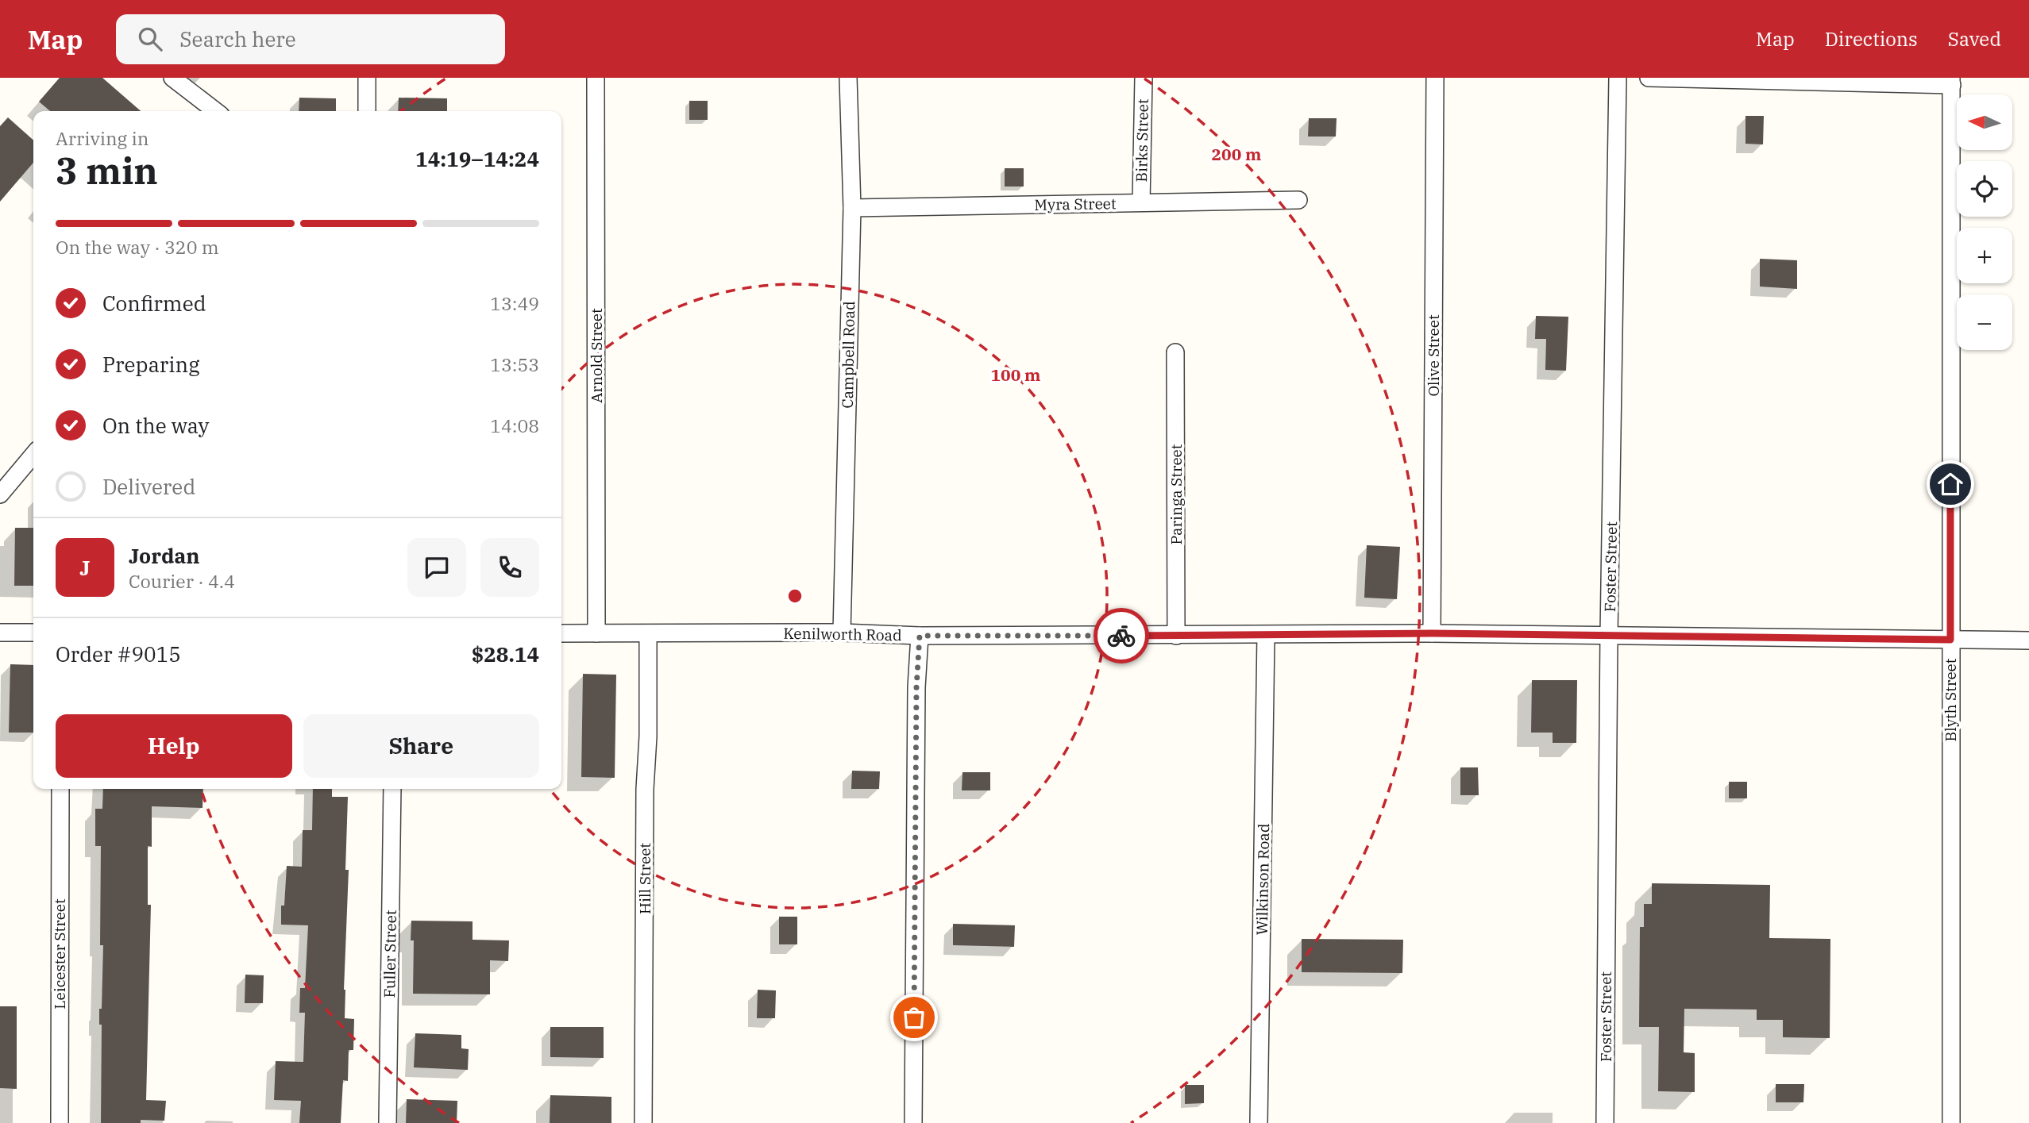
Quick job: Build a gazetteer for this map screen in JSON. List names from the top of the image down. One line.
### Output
{"streets":{"street":["Birks Street","Myra Street","Campbell Road","Arnold Street","Olive Street","Paringa Street","Foster Street","Kenilworth Road","Blyth Street","Hill Street","Wilkinson Road","Leicester Street","Fuller Street"]},"crossings":[["Birks Street","Myra Street"],["Myra Street","Campbell Road"],["Campbell Road","Kenilworth Road"],["Arnold Street","Kenilworth Road"],["Olive Street","Kenilworth Road"],["Paringa Street","Kenilworth Road"],["Foster Street","Kenilworth Road"],["Kenilworth Road","Blyth Street"],["Kenilworth Road","Hill Street"],["Kenilworth Road","Wilkinson Road"]],"north":"left","page":{"header":"Map","search":"Search here","nav":["Map","Directions","Saved"],"map_buttons":["+","−"],"heading":["3 min","Arriving in","14:19–14:24"],"panel":["Jordan","Courier · 4.4","Order #9015","$28.14"],"bar":"On the way · 320 m","list":[["Confirmed","13:49"],["Preparing","13:53"],["On the way","14:08"],"Delivered"],"round":"J","buttons":["Help","Share"]},"rings":["200 m","100 m"]}
